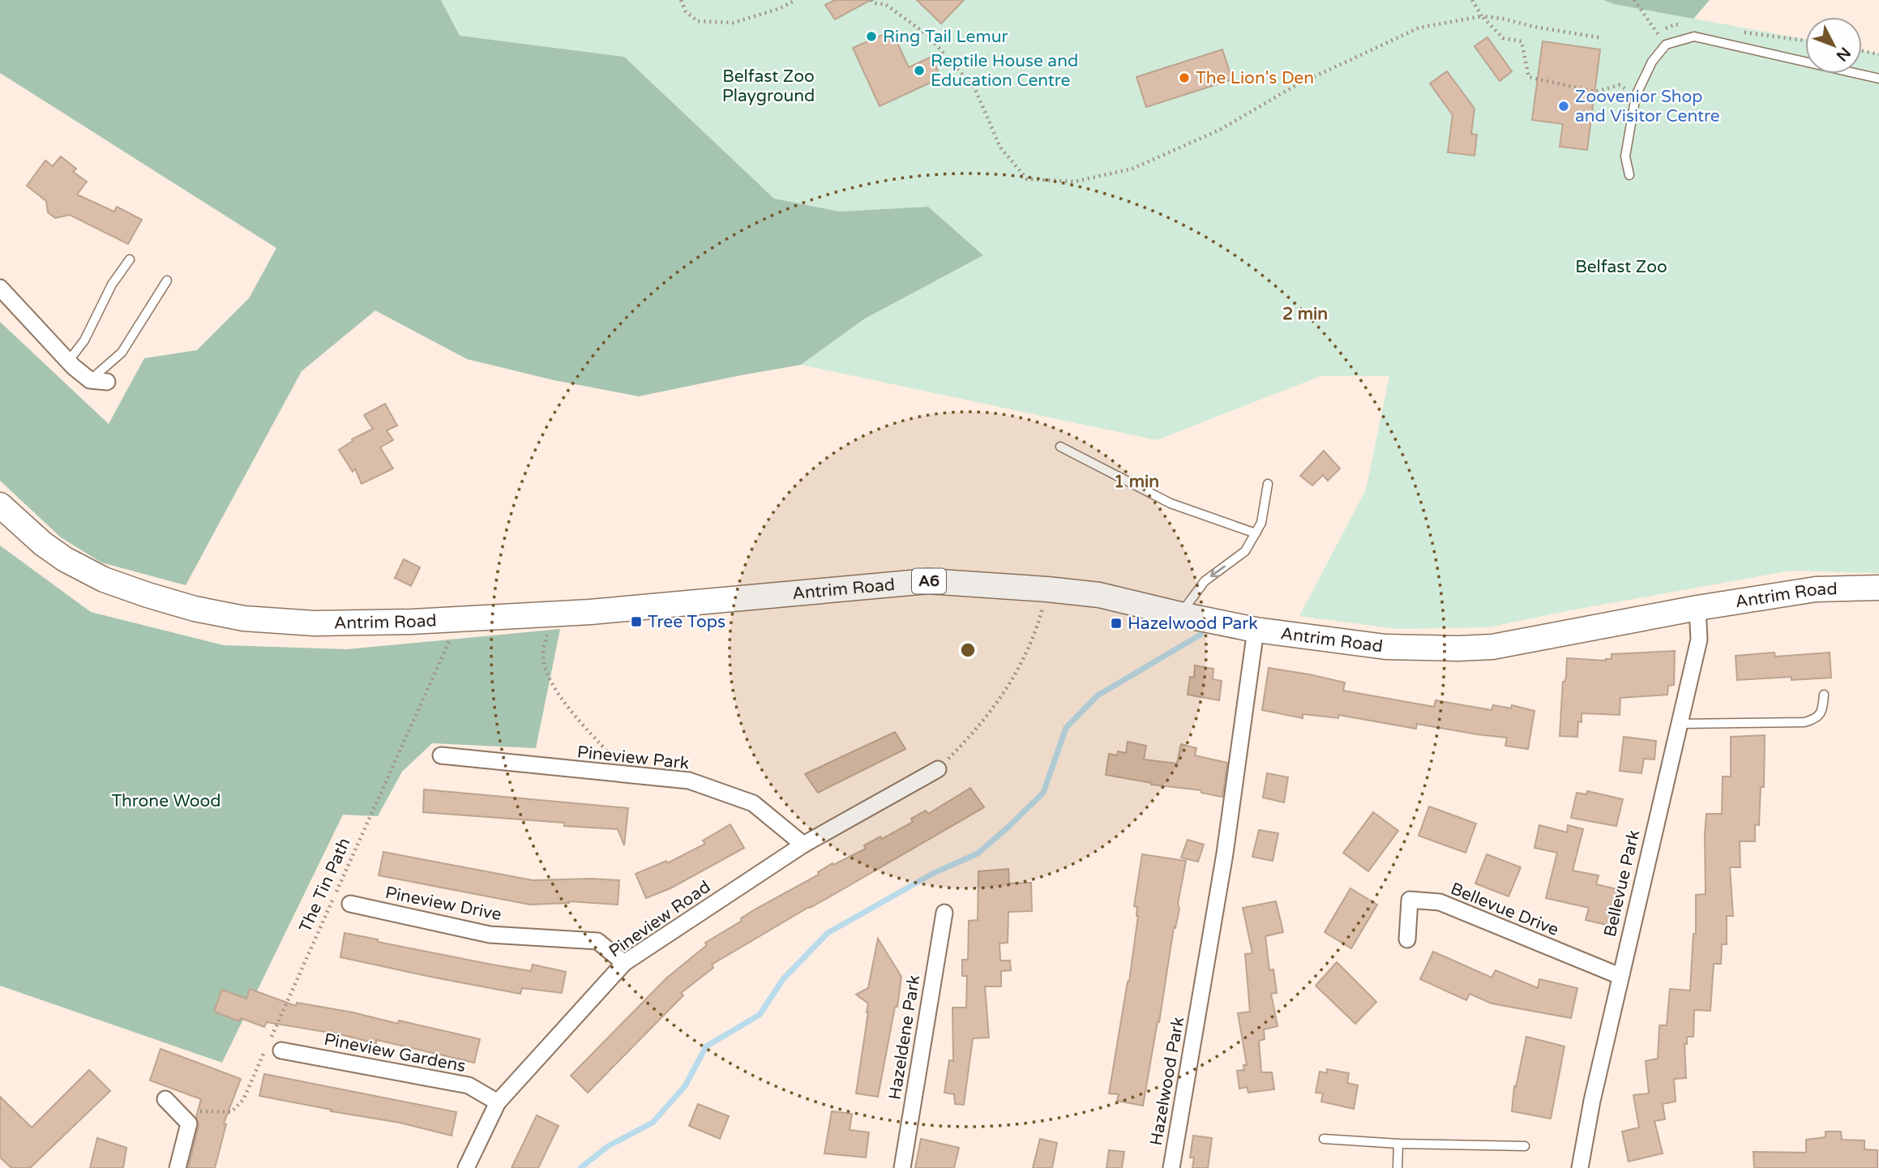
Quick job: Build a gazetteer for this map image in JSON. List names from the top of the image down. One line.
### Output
{"streets":{"main road":["A6","Antrim Road"],"street":["Pineview Park","Bellevue Park","Pineview Drive","Bellevue Drive","Pineview Road","Hazeldene Park","Pineview Gardens","Hazelwood Park"],"path":["The Tin Path"]},"crossings":[["Antrim Road","Bellevue Park"],["Antrim Road","The Tin Path"],["Antrim Road","Hazelwood Park"],["Pineview Park","Pineview Road"],["Bellevue Park","Bellevue Drive"],["The Tin Path","Pineview Gardens"],["Pineview Drive","Pineview Road"],["Pineview Road","Pineview Gardens"]],"parks":["Belfast Zoo Playground","Belfast Zoo","Throne Wood"],"places":{"other":["Ring Tail Lemur","Reptile House and Education Centre","The Lion's Den","Zoovenior Shop and Visitor Centre"],"transit":["Tree Tops","Hazelwood Park"]},"north":"bottom right","rings":["2 min","1 min"]}
